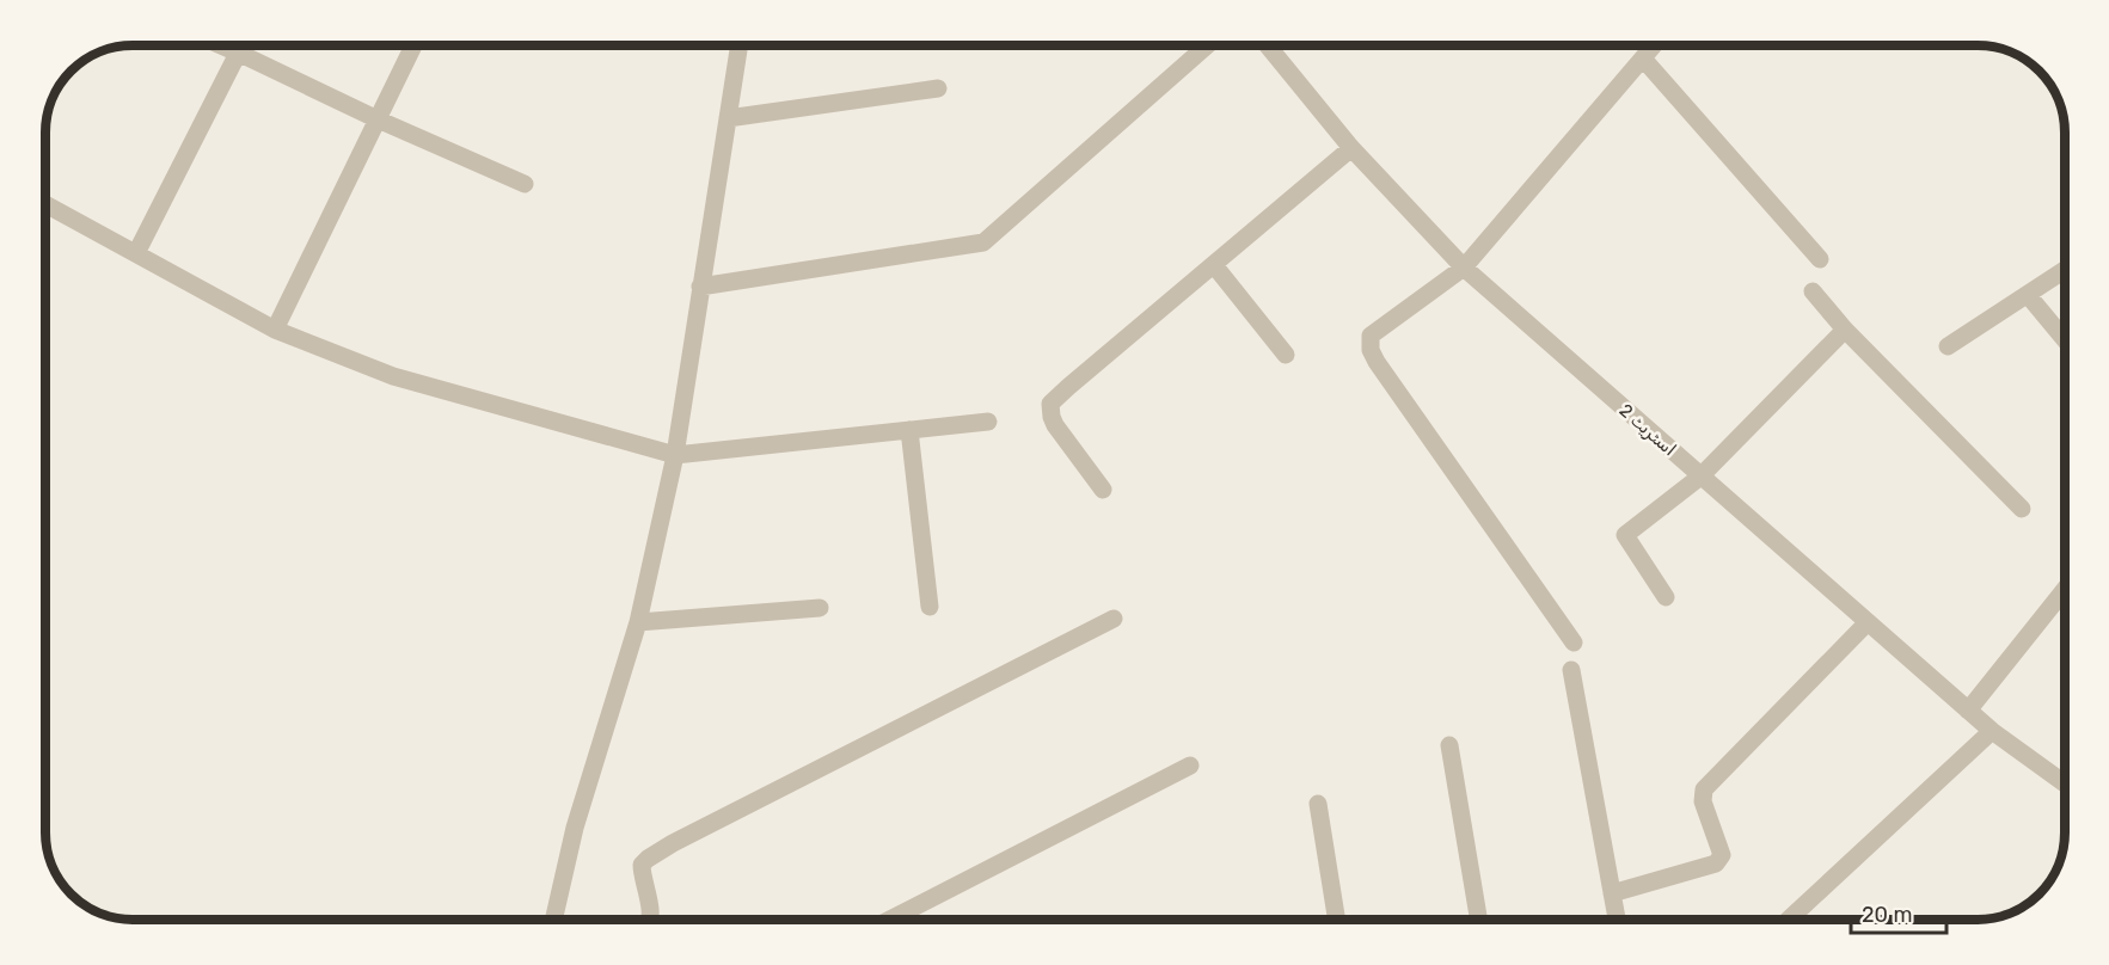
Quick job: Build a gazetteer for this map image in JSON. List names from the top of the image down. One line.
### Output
{"streets":{"street":["اسٹریٹ 2"]},"scale_bar":"20 m"}
